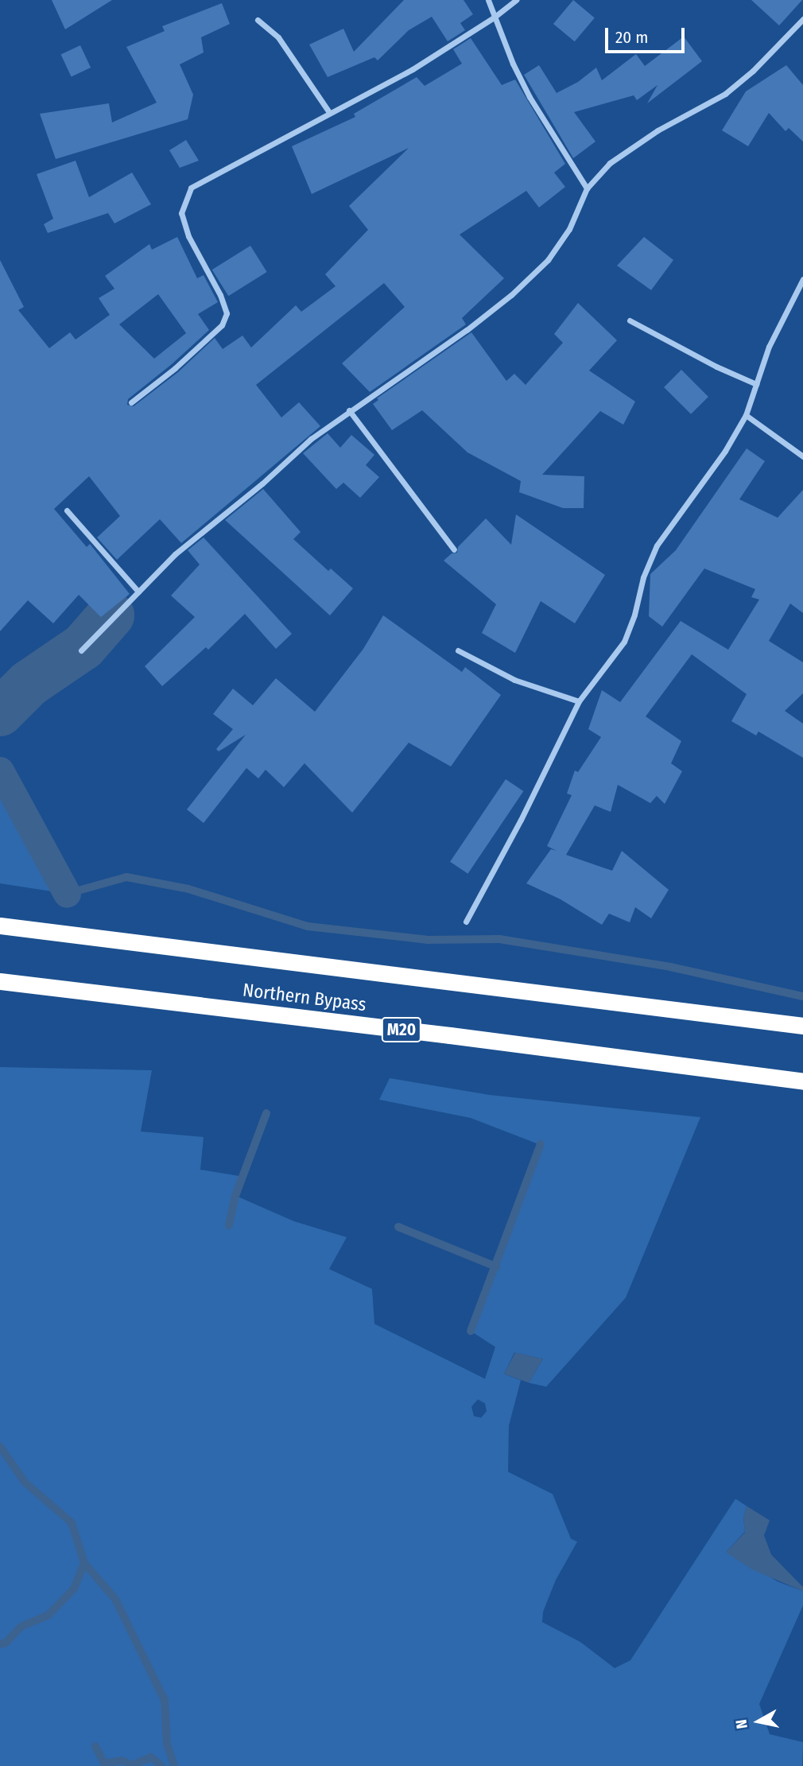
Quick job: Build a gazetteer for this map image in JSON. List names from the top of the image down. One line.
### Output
{"streets":{"highway":["Northern Bypass","M20"]},"scale_bar":"20 m","north":"left"}
